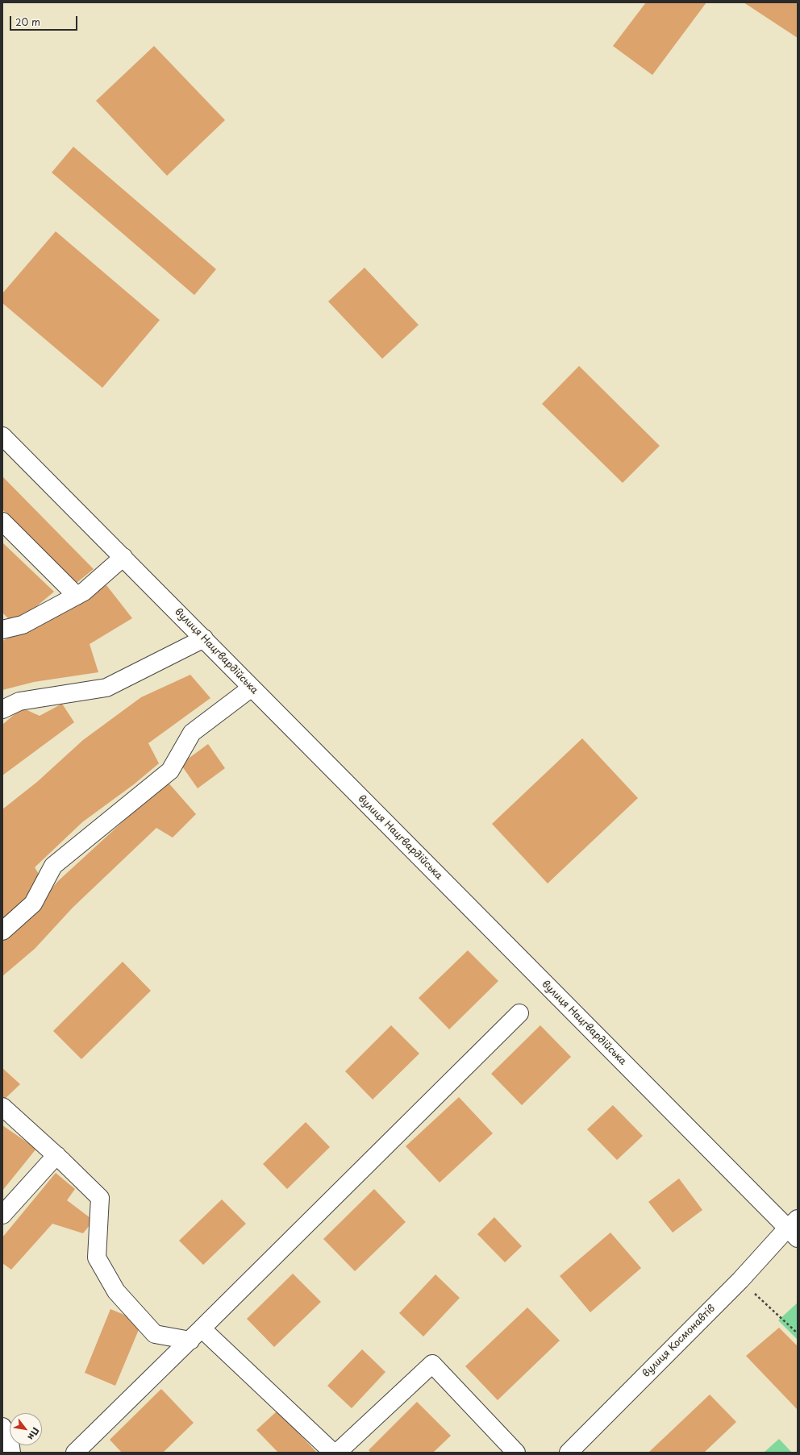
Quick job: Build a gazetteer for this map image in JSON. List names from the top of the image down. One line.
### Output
{"streets":{"street":["вулиця Нацгвардійська","вулиця Космонавтів"]},"crossings":[["вулиця Нацгвардійська","вулиця Космонавтів"]],"scale_bar":"20 m","north":"bottom right"}
